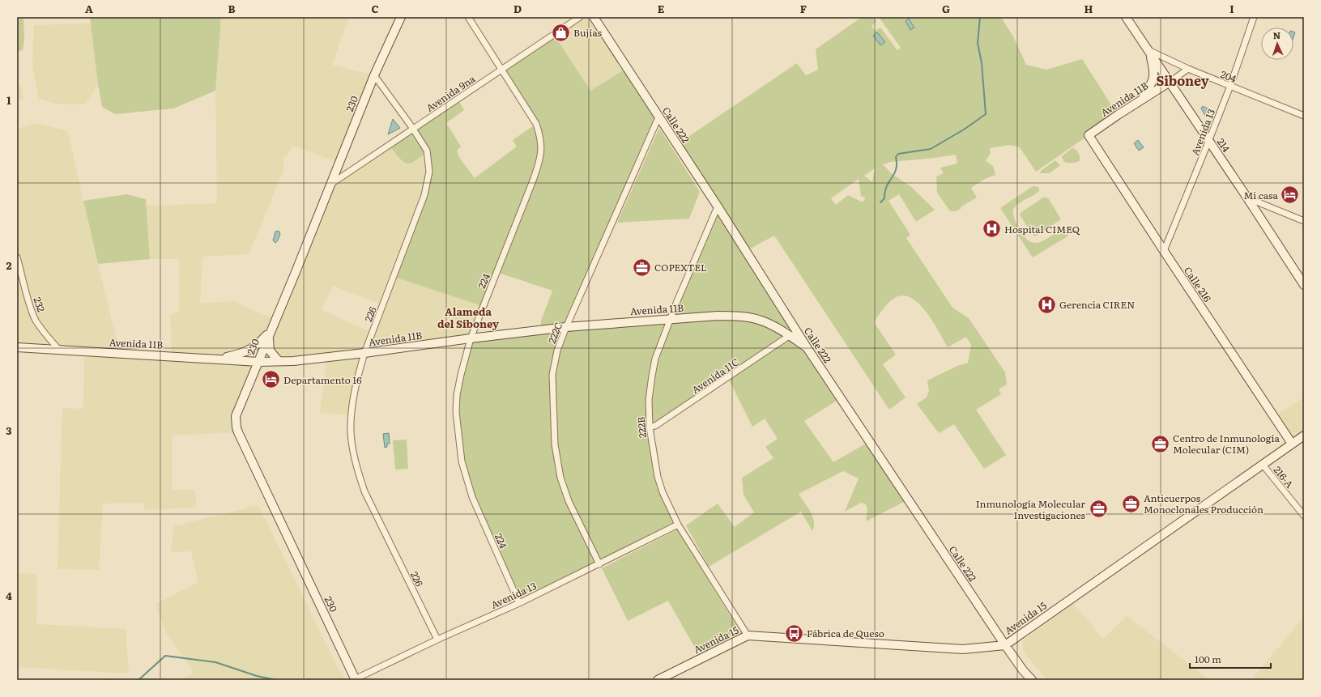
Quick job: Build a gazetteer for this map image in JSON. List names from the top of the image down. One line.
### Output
{"streets":{"street":["204","Avenida 9na","Avenida 11B","230","Calle 222","Avenida 13","214","224","Calle 216","232","226","222C","Avenida 11C","222B","216-A","Avenida 15"]},"crossings":[["204","Avenida 11B"],["204","Avenida 13"],["204","214"],["Avenida 9na","230"],["Avenida 9na","224"],["Avenida 9na","226"],["Avenida 11B","230"],["Avenida 11B","Calle 222"],["Avenida 11B","214"],["Avenida 11B","224"],["Avenida 11B","Calle 216"],["Avenida 11B","232"],["Avenida 11B","226"],["Avenida 11B","222C"],["Avenida 11B","Avenida 11C"],["Avenida 11B","222B"],["230","Avenida 13"],["230","226"],["Calle 222","222C"],["Calle 222","222B"],["Calle 222","Avenida 15"],["Avenida 13","214"],["Avenida 13","224"],["Avenida 13","Calle 216"],["Avenida 13","226"],["Avenida 13","222C"],["Avenida 13","222B"],["Calle 216","Avenida 15"],["Avenida 11C","222B"],["222B","Avenida 15"],["216-A","Avenida 15"]],"districts":["Siboney","Alameda del Siboney"],"places":{"shop":["Bujías"],"hotel":["Mi casa","Departamento 16"],"hospital":["Hospital CIMEQ","Gerencia CIREN"],"office":["COPEXTEL","Centro de Inmunología Molecular (CIM)","Anticuerpos Monoclonales Producción","Inmunología Molecular Investigaciones"],"bus stop":["Fábrica de Queso"]},"scale_bar":"100 m","north":"top","grid":{"columns":["A","B","C","D","E","F","G","H","I"],"rows":["1","2","3","4"]}}
